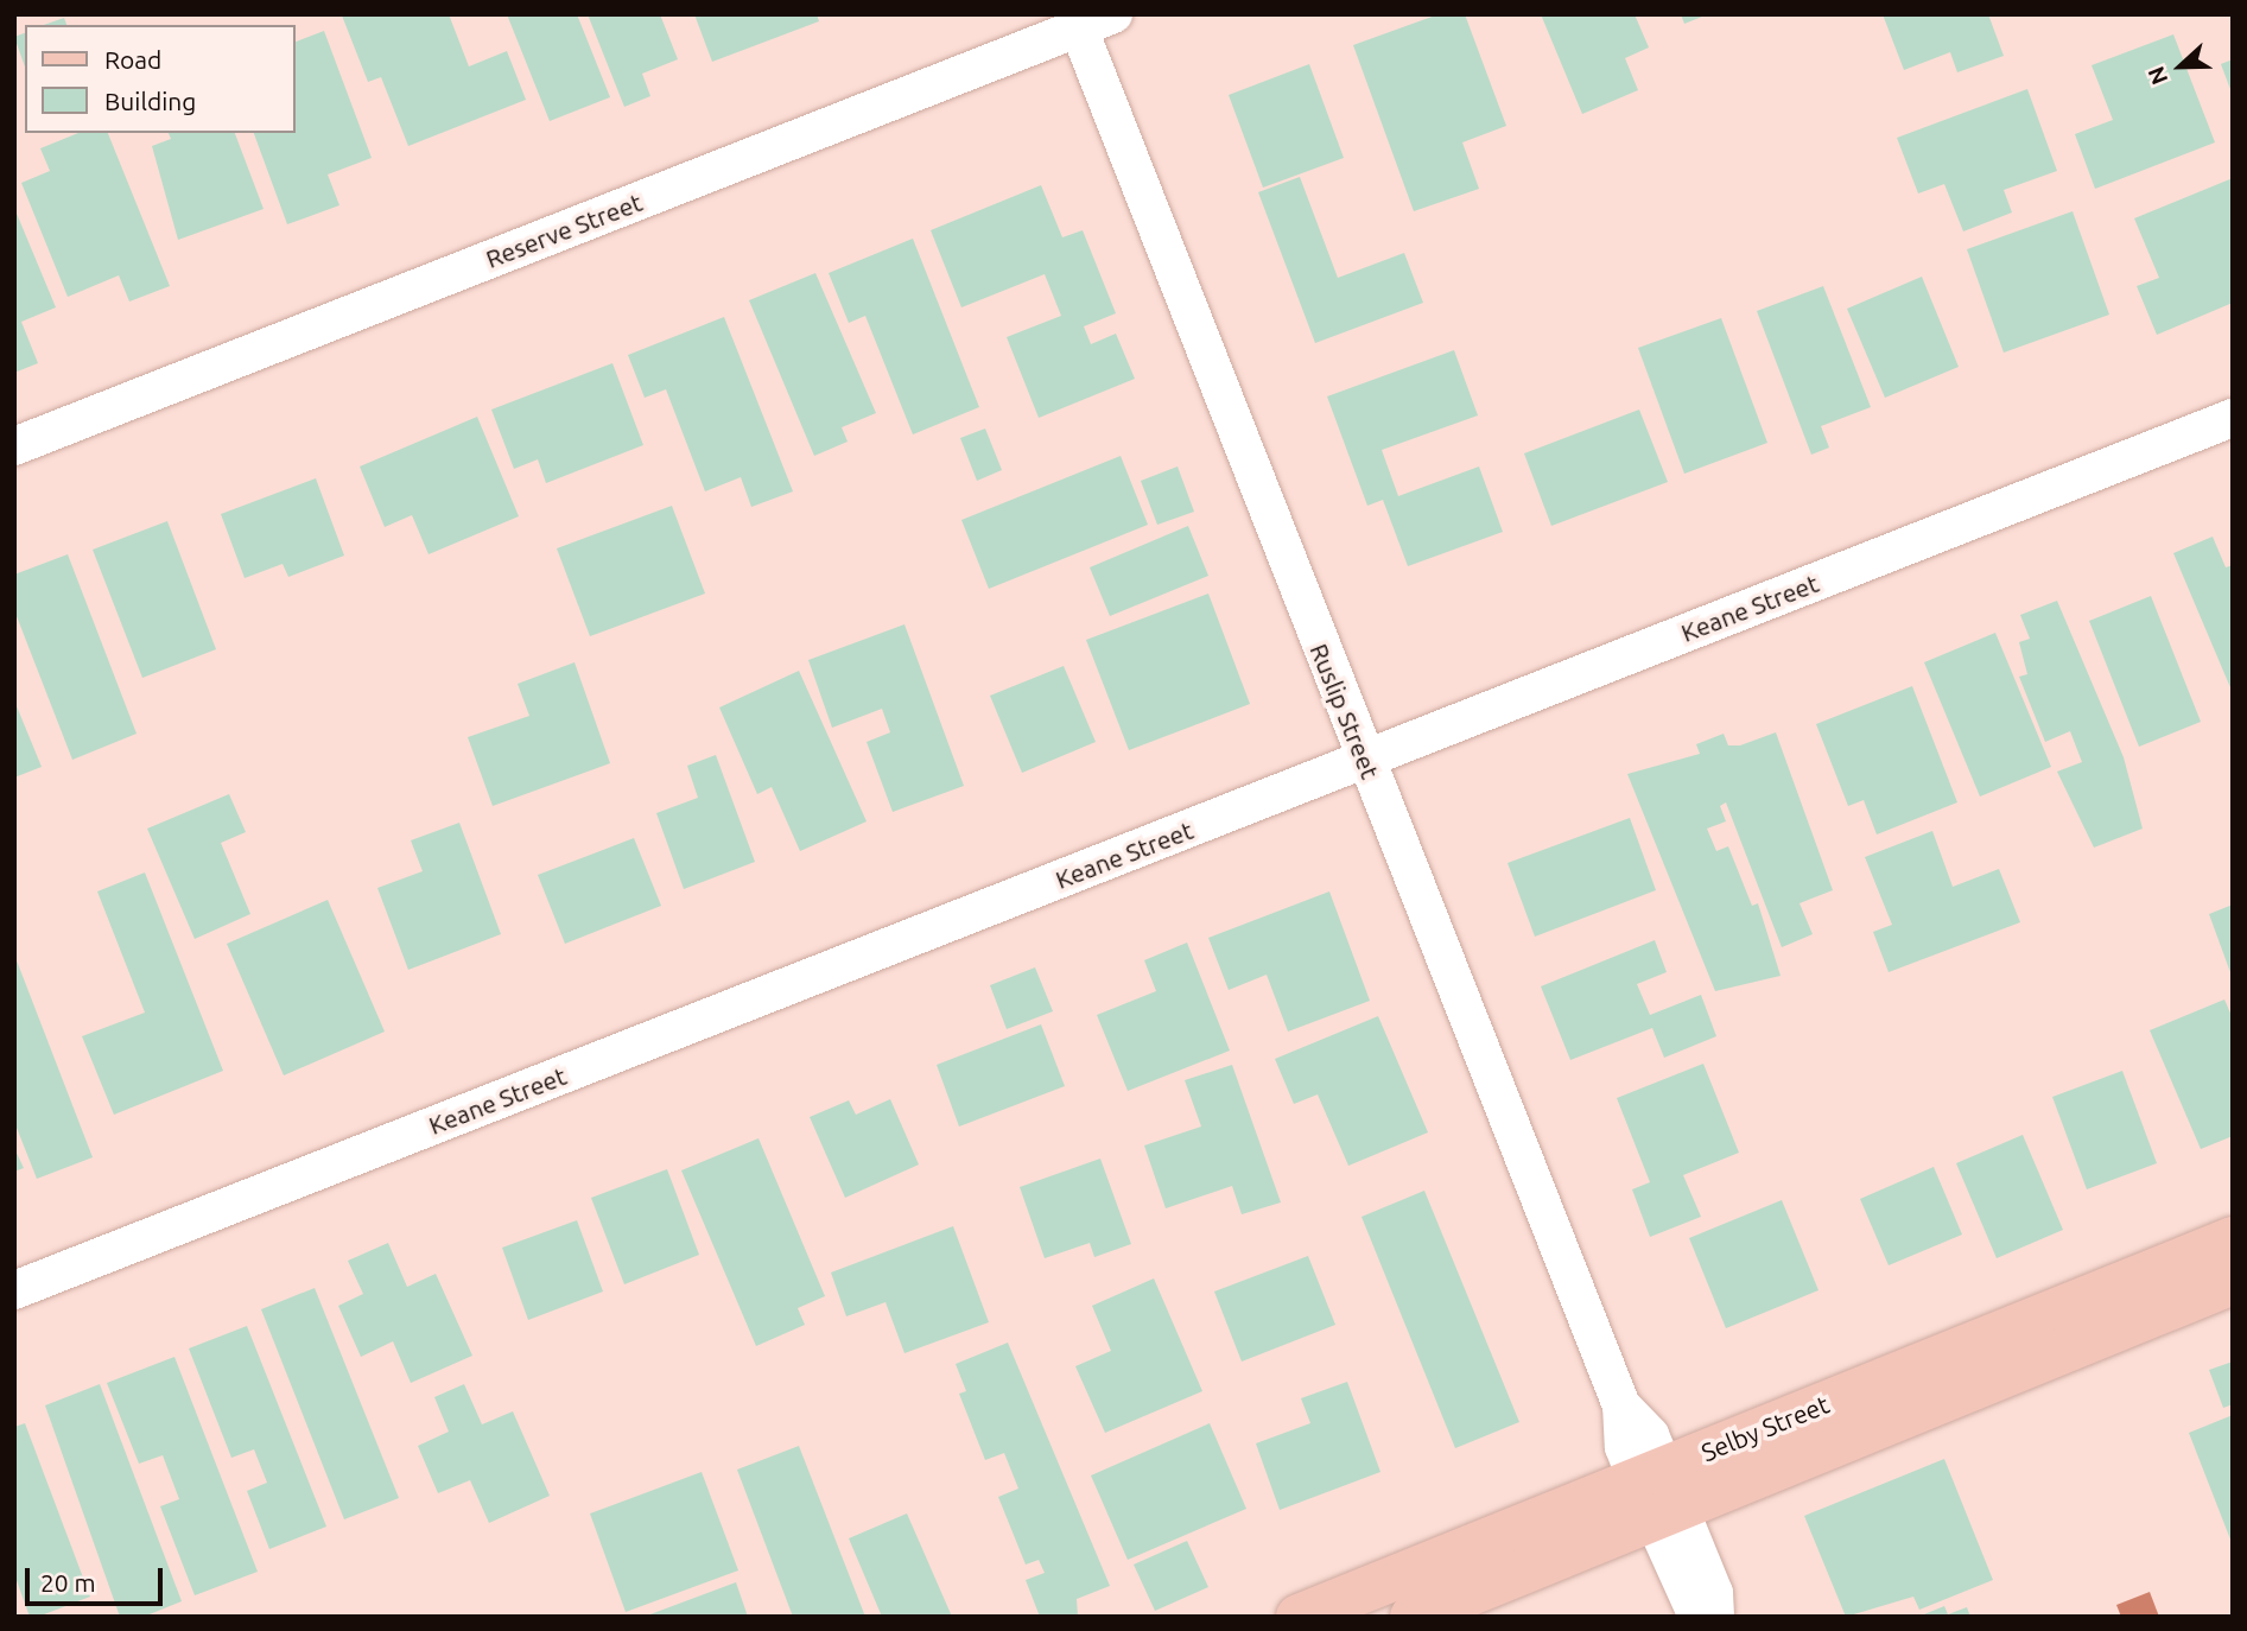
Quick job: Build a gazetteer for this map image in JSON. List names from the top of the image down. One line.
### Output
{"streets":{"main road":["Selby Street"],"street":["Reserve Street","Keane Street","Ruslip Street"]},"crossings":[["Reserve Street","Ruslip Street"],["Keane Street","Ruslip Street"],["Ruslip Street","Selby Street"]],"legend":["Road","Building"],"scale_bar":"20 m","north":"left"}
